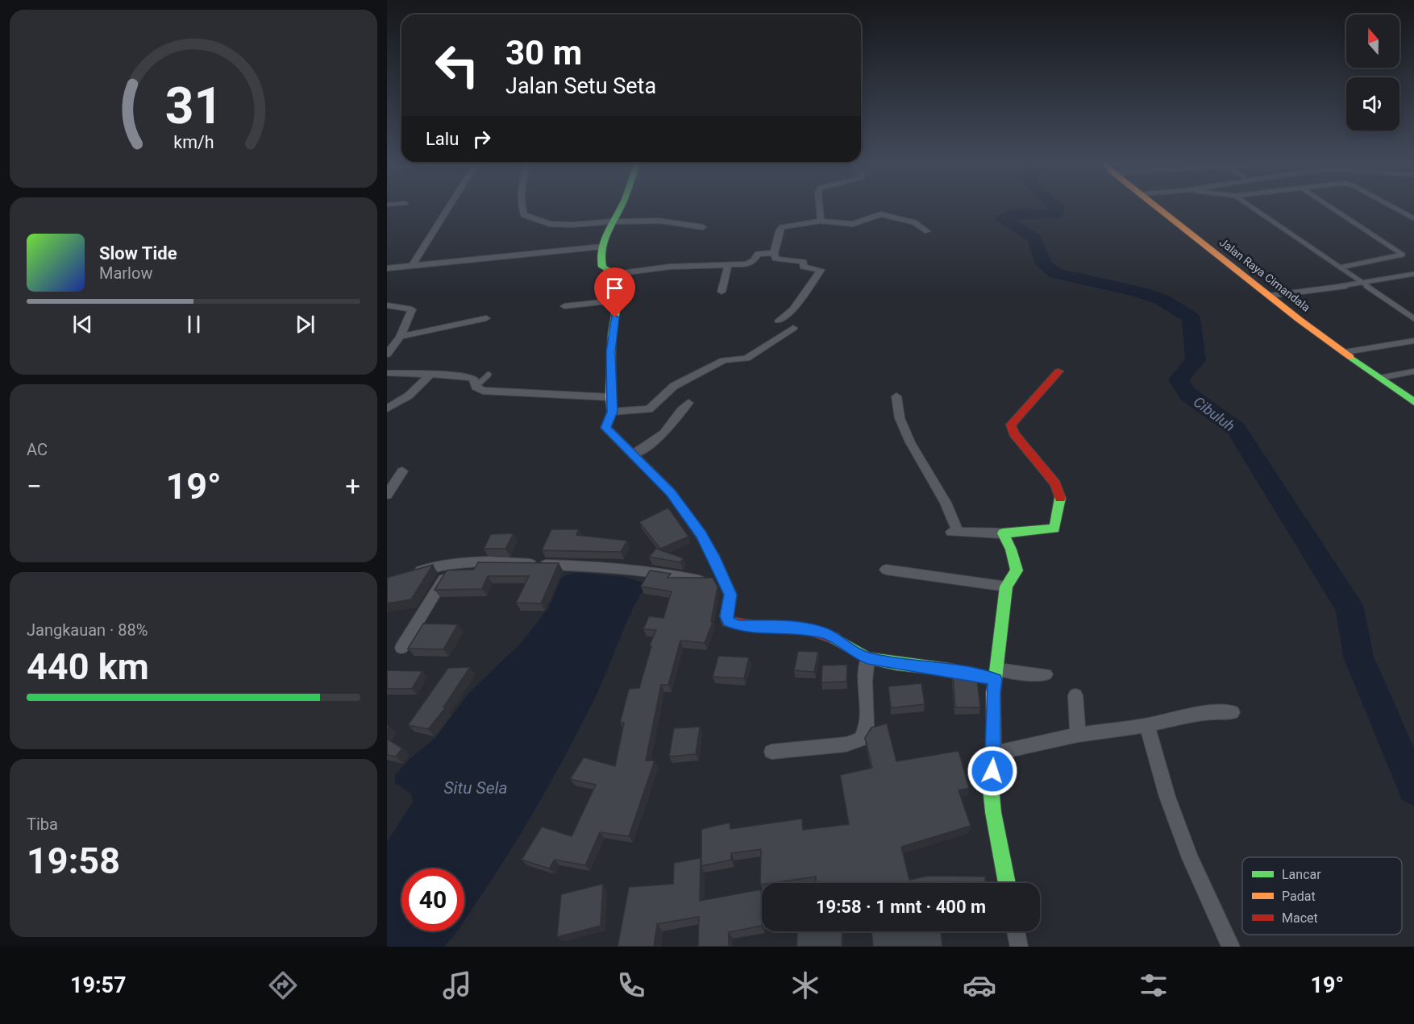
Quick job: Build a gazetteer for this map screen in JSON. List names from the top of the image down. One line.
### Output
{"streets":{"street":["Jalan Raya Cimandala"]},"water":["Cibuluh","Situ Sela"],"legend":["Lancar","Padat","Macet"],"north":"top","page":{"turn":["30 m","Jalan Setu Seta"],"then":"Lalu","song":["Slow Tide","Marlow"],"tile":["AC",["Jangkauan · 88%","440 km"],["Tiba","19:58"]],"heat":["−","19°","+"],"limit":"40","trip":"19:58 · 1 mnt · 400 m","tabs":["19:57","19°"],"gauge":["31","km/h"]}}
